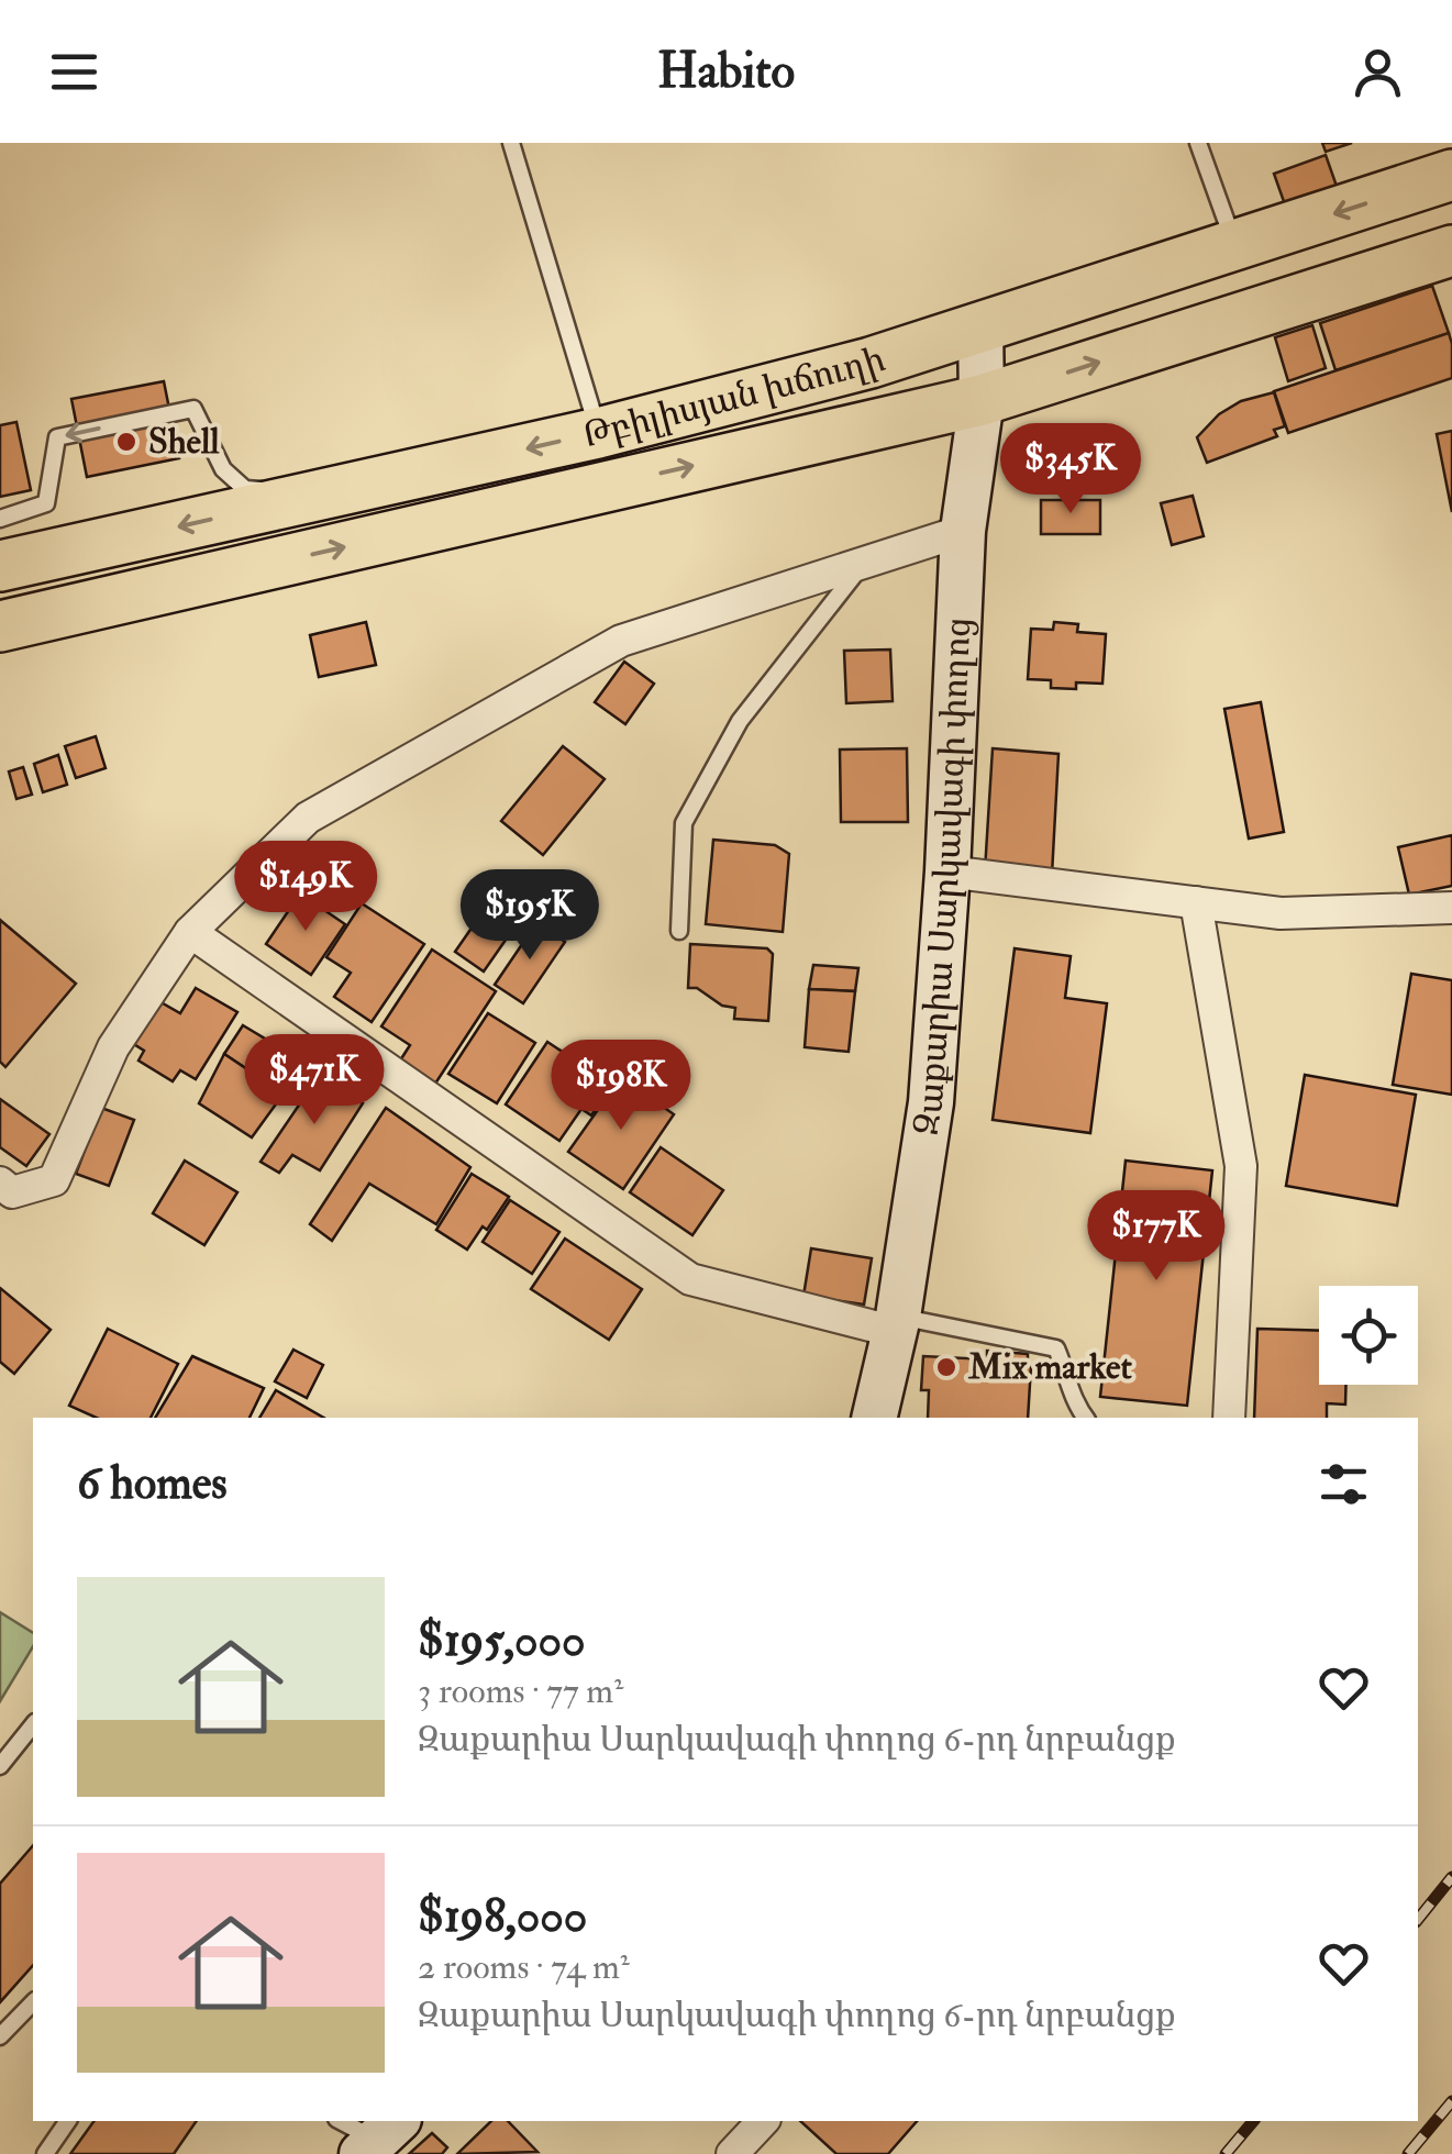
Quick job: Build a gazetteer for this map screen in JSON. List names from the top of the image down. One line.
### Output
{"streets":{"main road":["Թբիլիսյան խճուղի","Զաքարիա Սարկավագի փողոց"]},"crossings":[["Թբիլիսյան խճուղի","Զաքարիա Սարկավագի փողոց"]],"places":["Shell","Mix market"],"page":{"header":"Habito","price":["$345K","$149K","$195K","$471K","$198K","$177K"],"heading":"6 homes","list":[{"name":"$195,000","note":"3 rooms · 77 m² · Զաքարիա Սարկավագի փողոց 6-րդ նրբանցք"},{"name":"$198,000","note":"2 rooms · 74 m² · Զաքարիա Սարկավագի փողոց 6-րդ նրբանցք"}]}}
